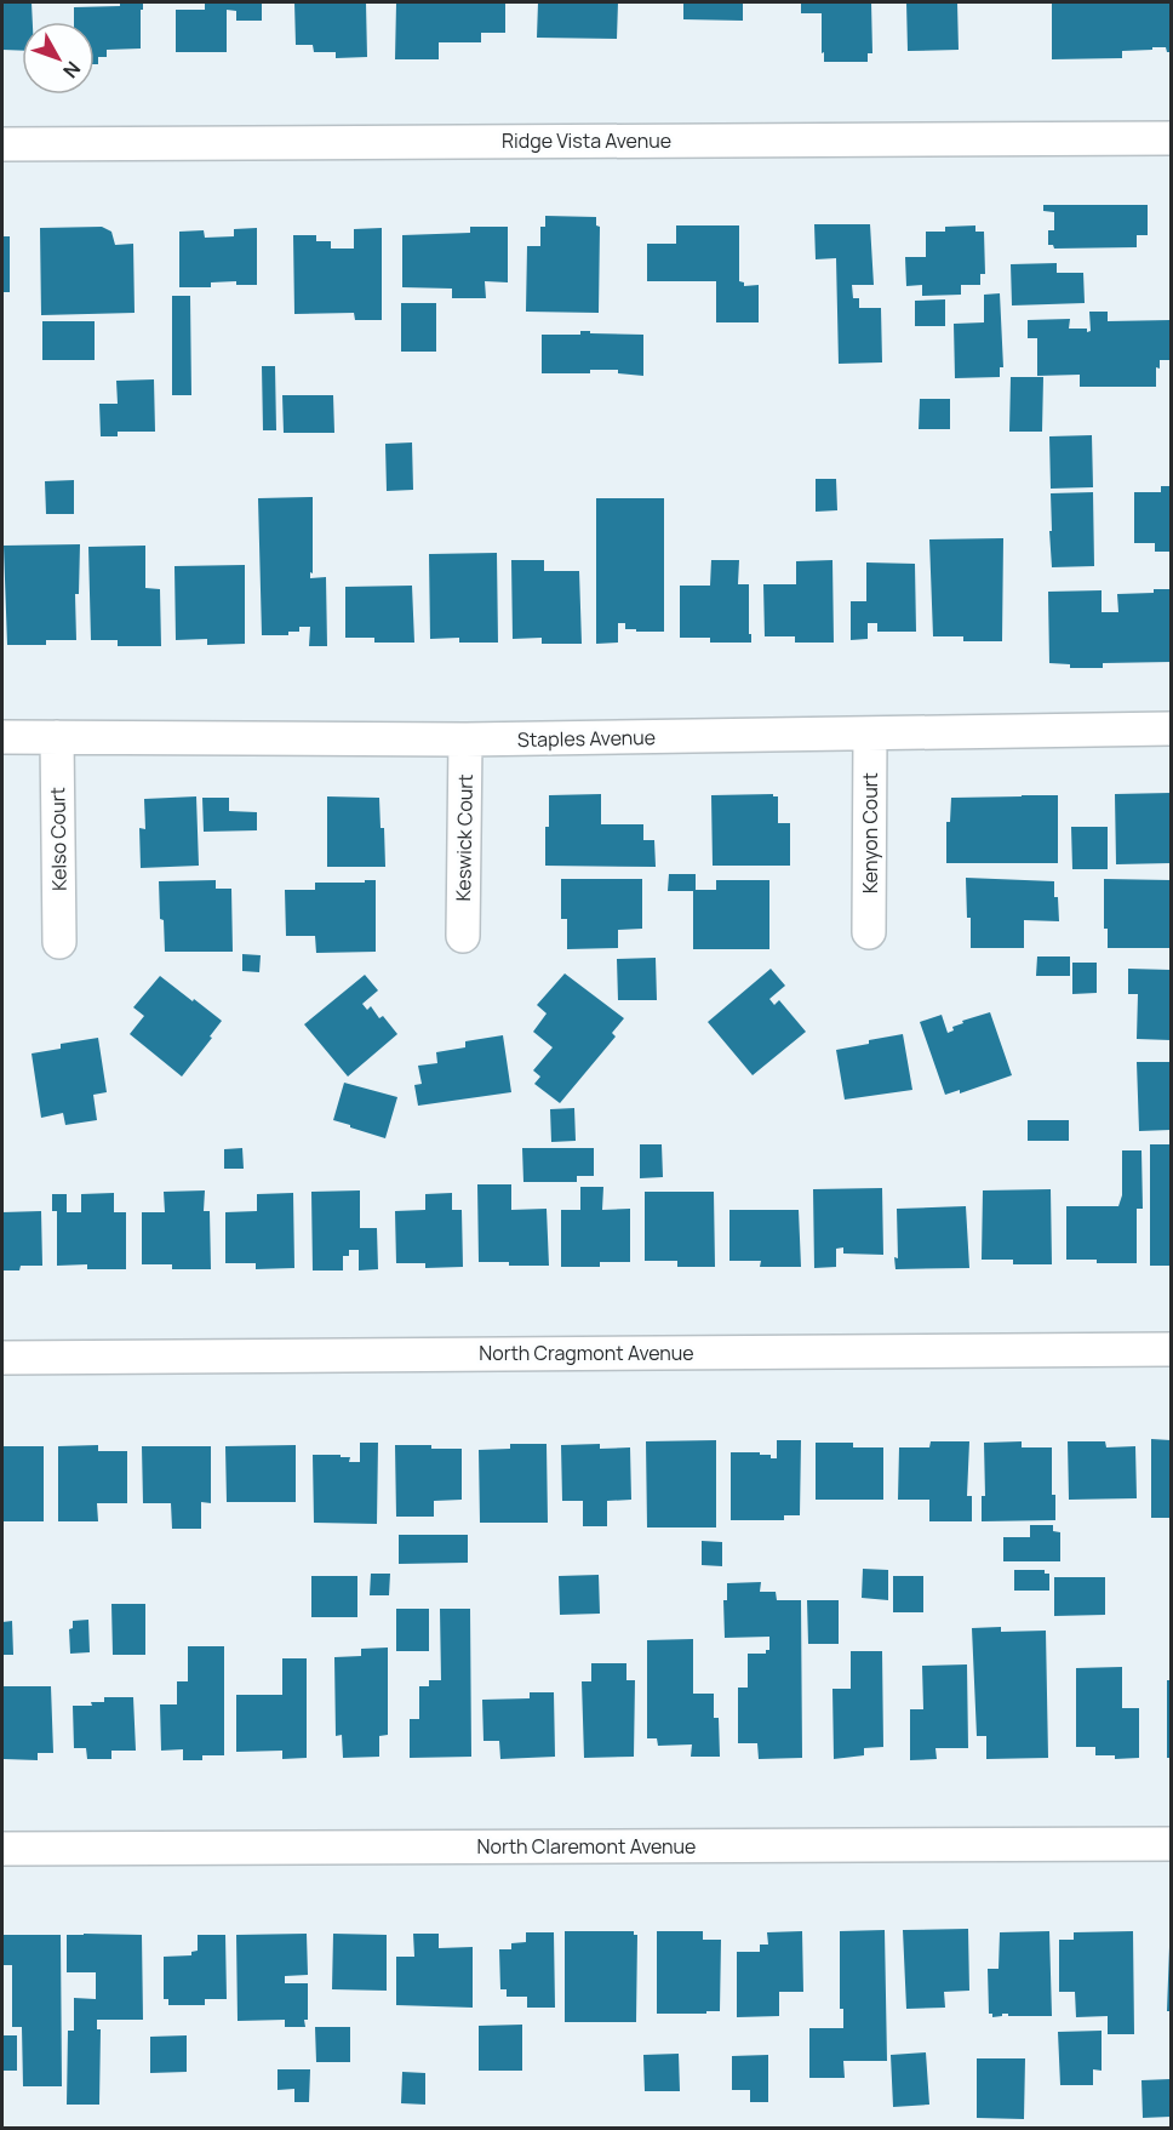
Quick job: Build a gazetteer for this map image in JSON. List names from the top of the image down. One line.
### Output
{"streets":{"street":["Ridge Vista Avenue","Staples Avenue","Kenyon Court","Keswick Court","Kelso Court","North Cragmont Avenue","North Claremont Avenue"]},"crossings":[["Staples Avenue","Kenyon Court"],["Staples Avenue","Keswick Court"],["Staples Avenue","Kelso Court"]],"north":"bottom right"}
